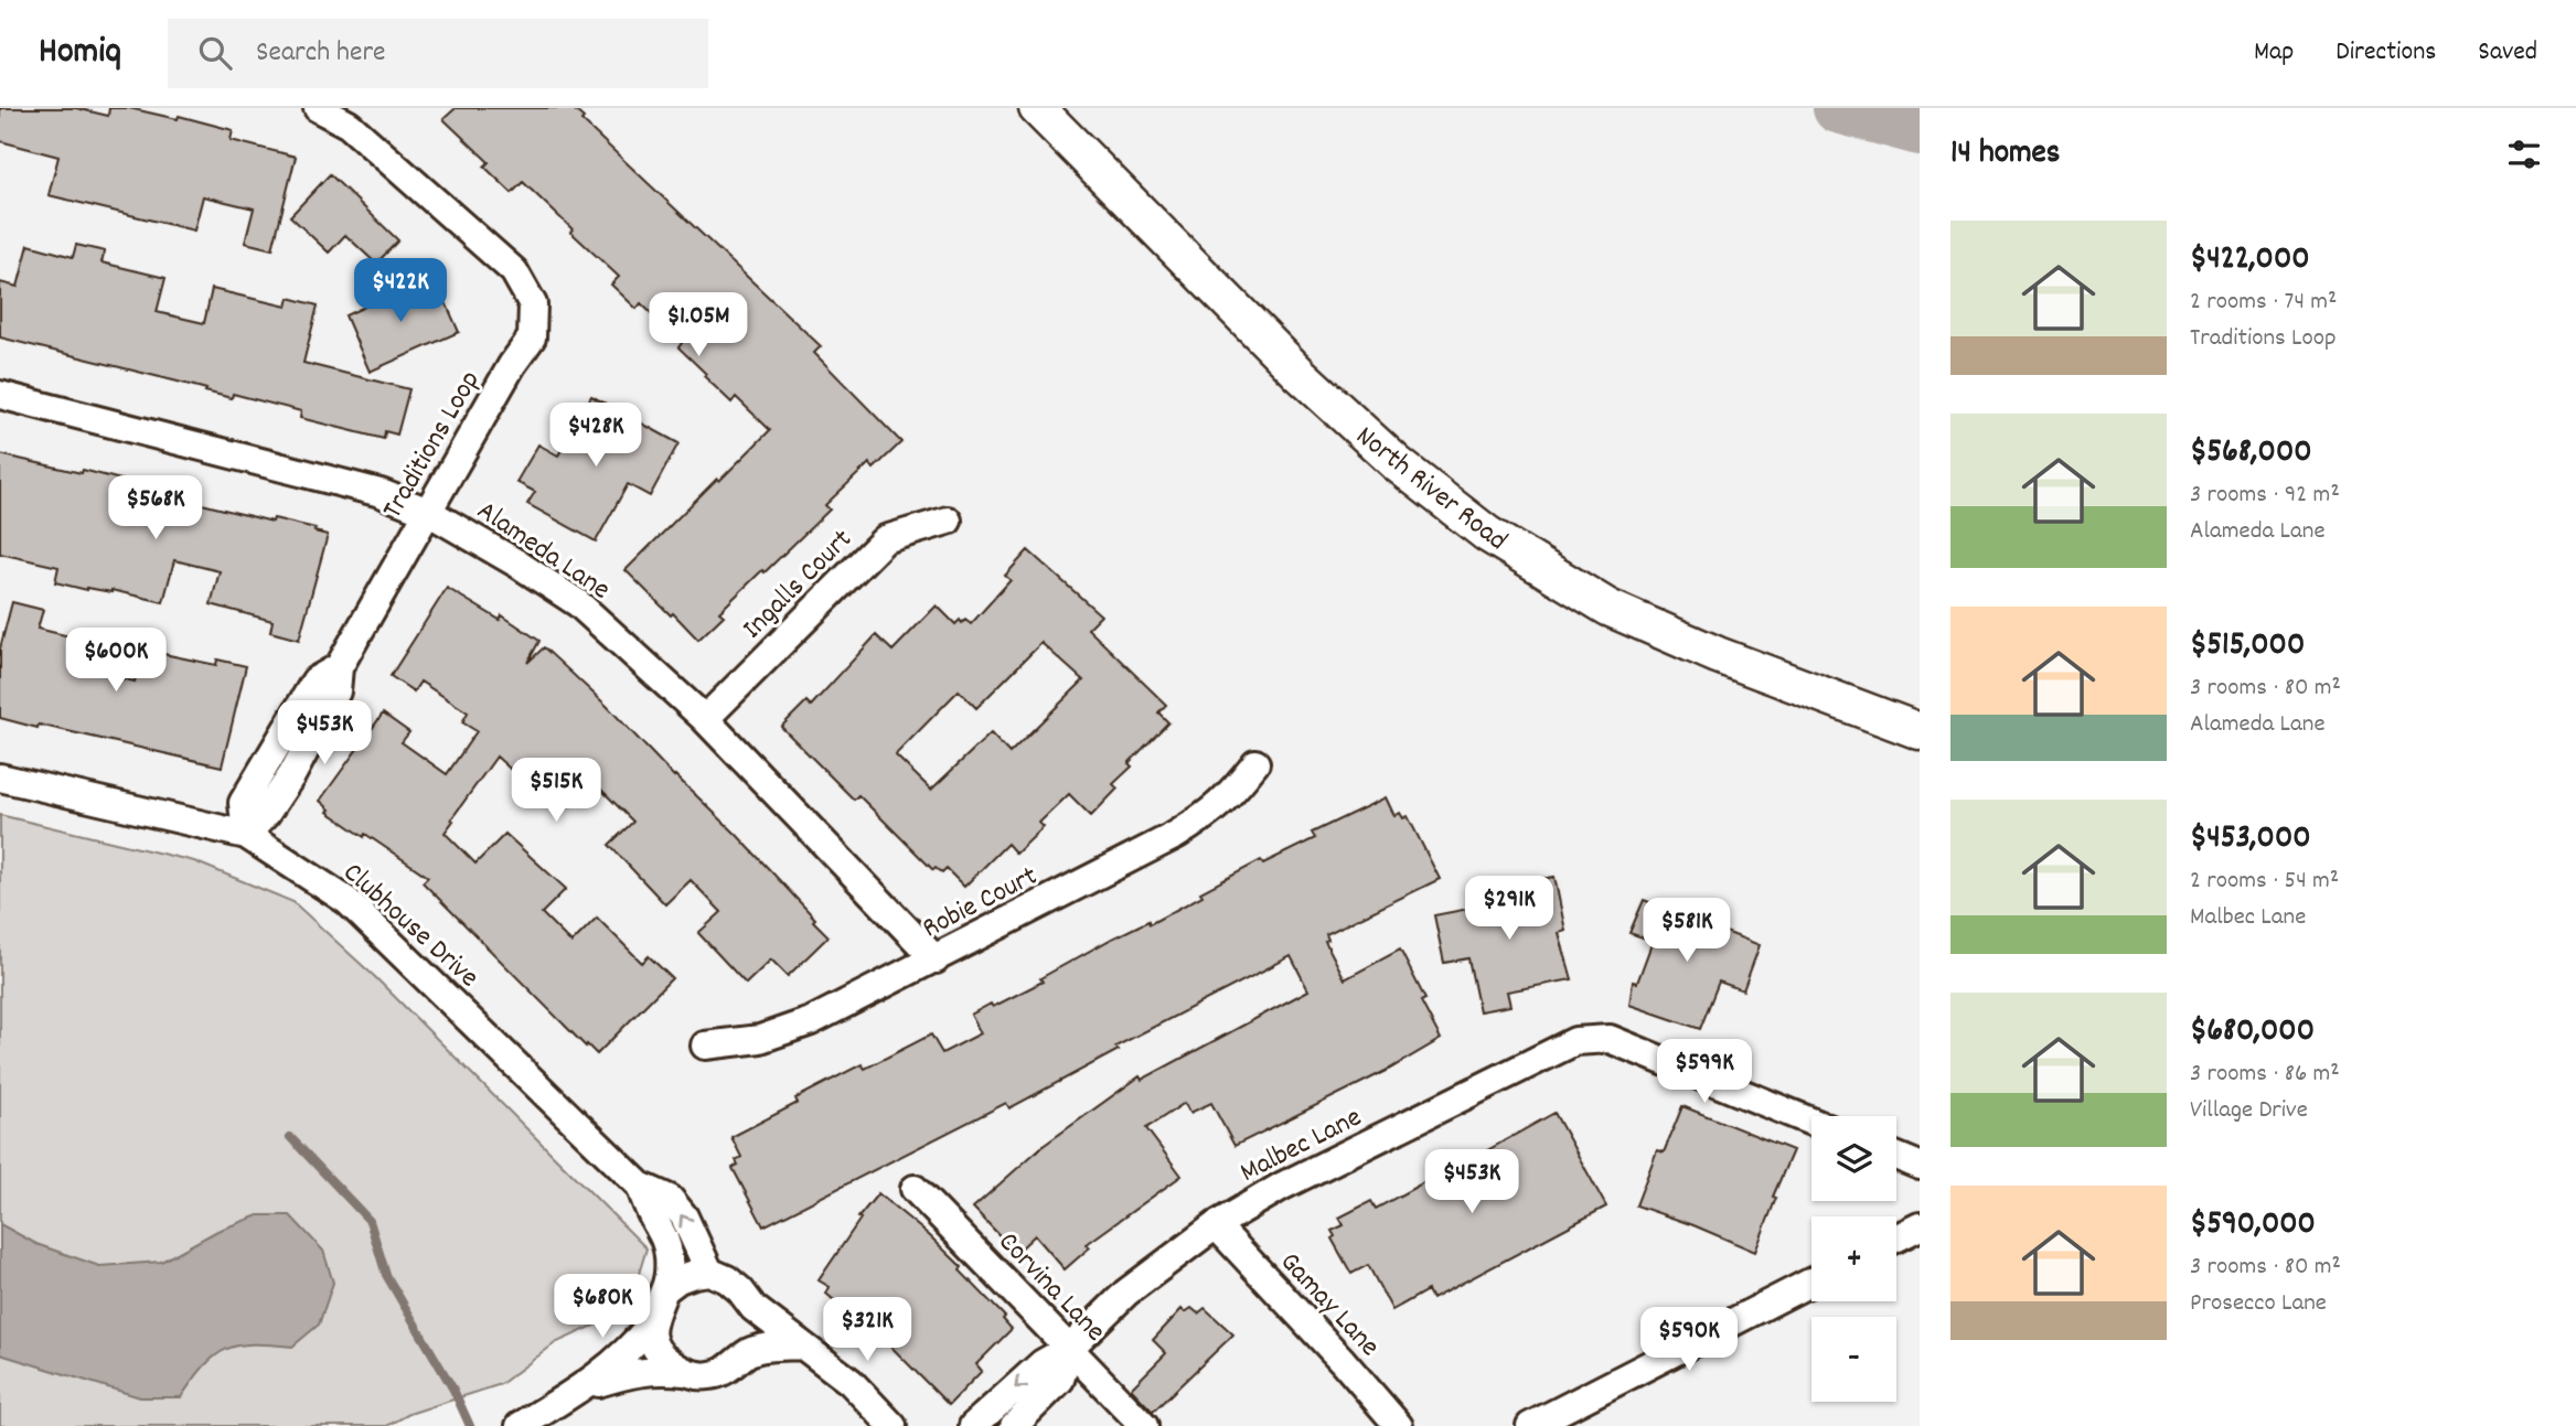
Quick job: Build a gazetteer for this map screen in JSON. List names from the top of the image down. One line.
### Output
{"streets":{"main road":["North River Road"],"street":["Traditions Loop","Alameda Lane","Ingalls Court","Robie Court","Clubhouse Drive","Malbec Lane","Corvina Lane","Gamay Lane"]},"crossings":[["Traditions Loop","Alameda Lane"],["Traditions Loop","Clubhouse Drive"],["Alameda Lane","Ingalls Court"],["Alameda Lane","Robie Court"],["Malbec Lane","Corvina Lane"],["Malbec Lane","Gamay Lane"]],"page":{"header":"Homiq","search":"Search here","nav":["Map","Directions","Saved"],"heading":"14 homes","list":[{"name":"$422,000","note":"2 rooms · 74 m² · Traditions Loop"},{"name":"$568,000","note":"3 rooms · 92 m² · Alameda Lane"},{"name":"$515,000","note":"3 rooms · 80 m² · Alameda Lane"},{"name":"$453,000","note":"2 rooms · 54 m² · Malbec Lane"},{"name":"$680,000","note":"3 rooms · 86 m² · Village Drive"},{"name":"$590,000","note":"3 rooms · 80 m² · Prosecco Lane"}],"price":["$422K","$1.05M","$428K","$568K","$600K","$453K","$515K","$291K","$581K","$599K","$453K","$680K","$321K","$590K"],"map_buttons":["+","−"]}}
